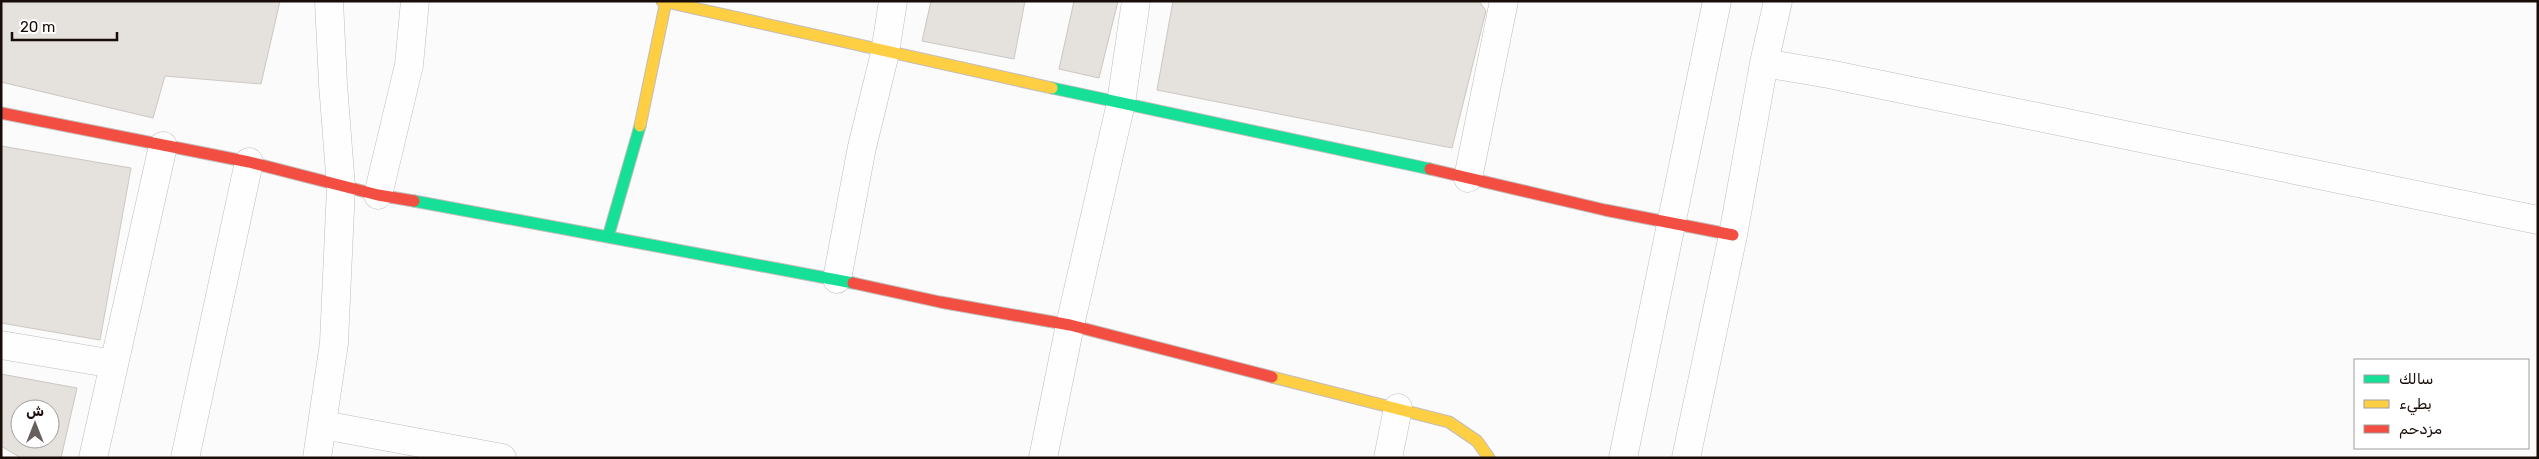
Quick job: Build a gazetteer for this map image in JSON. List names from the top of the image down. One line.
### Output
{"legend":["سالك","بطيء","مزدحم"],"scale_bar":"20 m","north":"top"}
